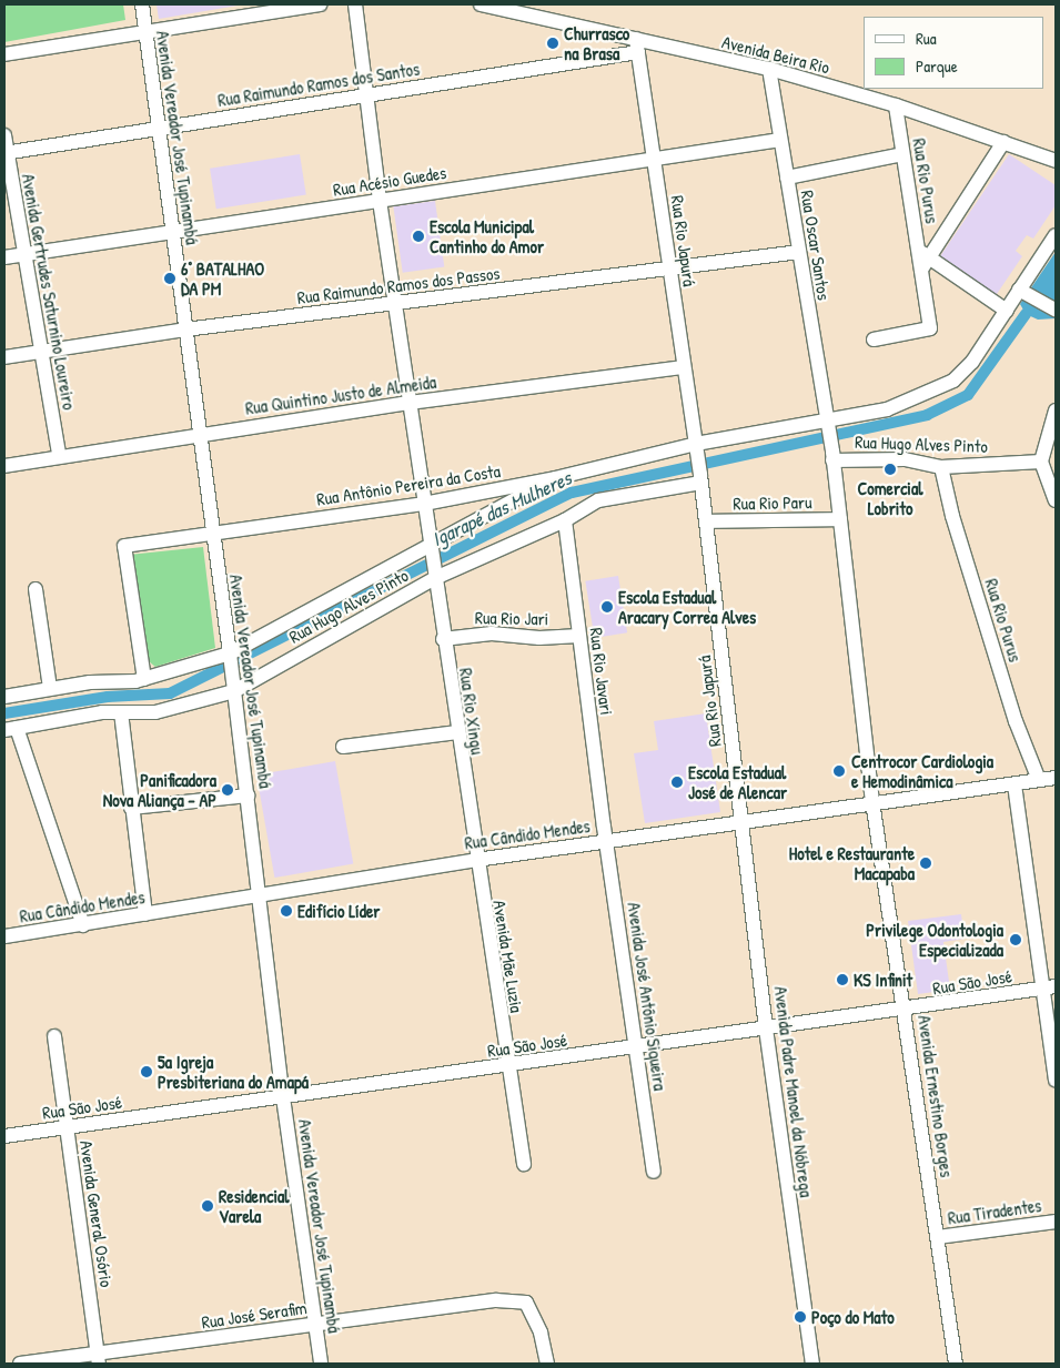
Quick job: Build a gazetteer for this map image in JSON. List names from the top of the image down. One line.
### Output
{"streets":{"street":["Avenida Beira Rio","Rua Raimundo Ramos dos Santos","Avenida Vereador José Tupinambá","Rua Acésio Guedes","Rua Rio Purus","Rua Rio Japurá","Rua Oscar Santos","Rua Raimundo Ramos dos Passos","Avenida Gertrudes Saturnino Loureiro","Rua Quintino Justo de Almeida","Rua Hugo Alves Pinto","Rua Antônio Pereira da Costa","Rua Rio Paru","Rua Rio Jari","Rua Rio Javari","Rua Rio Xingu","Rua Cândido Mendes","Avenida Mãe Luzia","Rua São José","Avenida José Antônio Siqueira","Avenida Padre Manoel da Nóbrega","Avenida Ernestino Borges","Rua Tiradentes","Avenida General Osório","Rua José Serafim"]},"crossings":[["Avenida Beira Rio","Rua Raimundo Ramos dos Santos"],["Avenida Beira Rio","Rua Rio Purus"],["Avenida Beira Rio","Rua Rio Japurá"],["Avenida Beira Rio","Rua Oscar Santos"],["Rua Raimundo Ramos dos Santos","Avenida Vereador José Tupinambá"],["Rua Raimundo Ramos dos Santos","Rua Rio Japurá"],["Rua Raimundo Ramos dos Santos","Avenida Gertrudes Saturnino Loureiro"],["Avenida Vereador José Tupinambá","Rua Acésio Guedes"],["Avenida Vereador José Tupinambá","Rua Raimundo Ramos dos Passos"],["Avenida Vereador José Tupinambá","Rua Quintino Justo de Almeida"],["Avenida Vereador José Tupinambá","Rua Hugo Alves Pinto"],["Avenida Vereador José Tupinambá","Rua Antônio Pereira da Costa"],["Avenida Vereador José Tupinambá","Rua Cândido Mendes"],["Avenida Vereador José Tupinambá","Rua São José"],["Avenida Vereador José Tupinambá","Rua José Serafim"],["Rua Acésio Guedes","Rua Rio Japurá"],["Rua Acésio Guedes","Rua Oscar Santos"],["Rua Acésio Guedes","Avenida Gertrudes Saturnino Loureiro"],["Rua Rio Purus","Rua Hugo Alves Pinto"],["Rua Rio Purus","Rua Cândido Mendes"],["Rua Rio Japurá","Rua Raimundo Ramos dos Passos"],["Rua Rio Japurá","Rua Quintino Justo de Almeida"],["Rua Rio Japurá","Rua Hugo Alves Pinto"],["Rua Rio Japurá","Rua Antônio Pereira da Costa"],["Rua Rio Japurá","Rua Rio Paru"],["Rua Rio Japurá","Rua Cândido Mendes"],["Rua Rio Japurá","Avenida Padre Manoel da Nóbrega"],["Rua Oscar Santos","Rua Raimundo Ramos dos Passos"],["Rua Oscar Santos","Rua Hugo Alves Pinto"],["Rua Oscar Santos","Rua Antônio Pereira da Costa"],["Rua Raimundo Ramos dos Passos","Avenida Gertrudes Saturnino Loureiro"],["Avenida Gertrudes Saturnino Loureiro","Rua Quintino Justo de Almeida"],["Rua Hugo Alves Pinto","Rua Antônio Pereira da Costa"],["Rua Hugo Alves Pinto","Rua Rio Javari"],["Rua Hugo Alves Pinto","Rua Rio Xingu"],["Rua Rio Jari","Rua Rio Javari"],["Rua Rio Jari","Rua Rio Xingu"],["Rua Rio Javari","Avenida José Antônio Siqueira"],["Rua Rio Xingu","Rua Cândido Mendes"],["Rua Rio Xingu","Avenida Mãe Luzia"],["Rua Cândido Mendes","Avenida Mãe Luzia"],["Rua Cândido Mendes","Avenida José Antônio Siqueira"],["Rua Cândido Mendes","Avenida Padre Manoel da Nóbrega"],["Rua Cândido Mendes","Avenida Ernestino Borges"],["Avenida Mãe Luzia","Rua São José"],["Rua São José","Avenida José Antônio Siqueira"],["Rua São José","Avenida Padre Manoel da Nóbrega"],["Rua São José","Avenida Ernestino Borges"],["Rua São José","Avenida General Osório"],["Avenida Ernestino Borges","Rua Tiradentes"],["Avenida General Osório","Rua José Serafim"]],"water":["Igarapé das Mulheres"],"places":["Churrasco na Brasa","Escola Municipal Cantinho do Amor","6° BATALHAO DA PM","Comercial Lobrito","Escola Estadual Aracary Correa Alves","Centrocor Cardiologia e Hemodinâmica","Escola Estadual José de Alencar","Panificadora Nova Aliança - AP","Hotel e Restaurante Macapaba","Edifício Líder","Privilege Odontologia Especializada","KS Infinit","5a Igreja Presbiteriana do Amapá","Residencial Varela","Poço do Mato"],"legend":["Rua","Parque"]}
